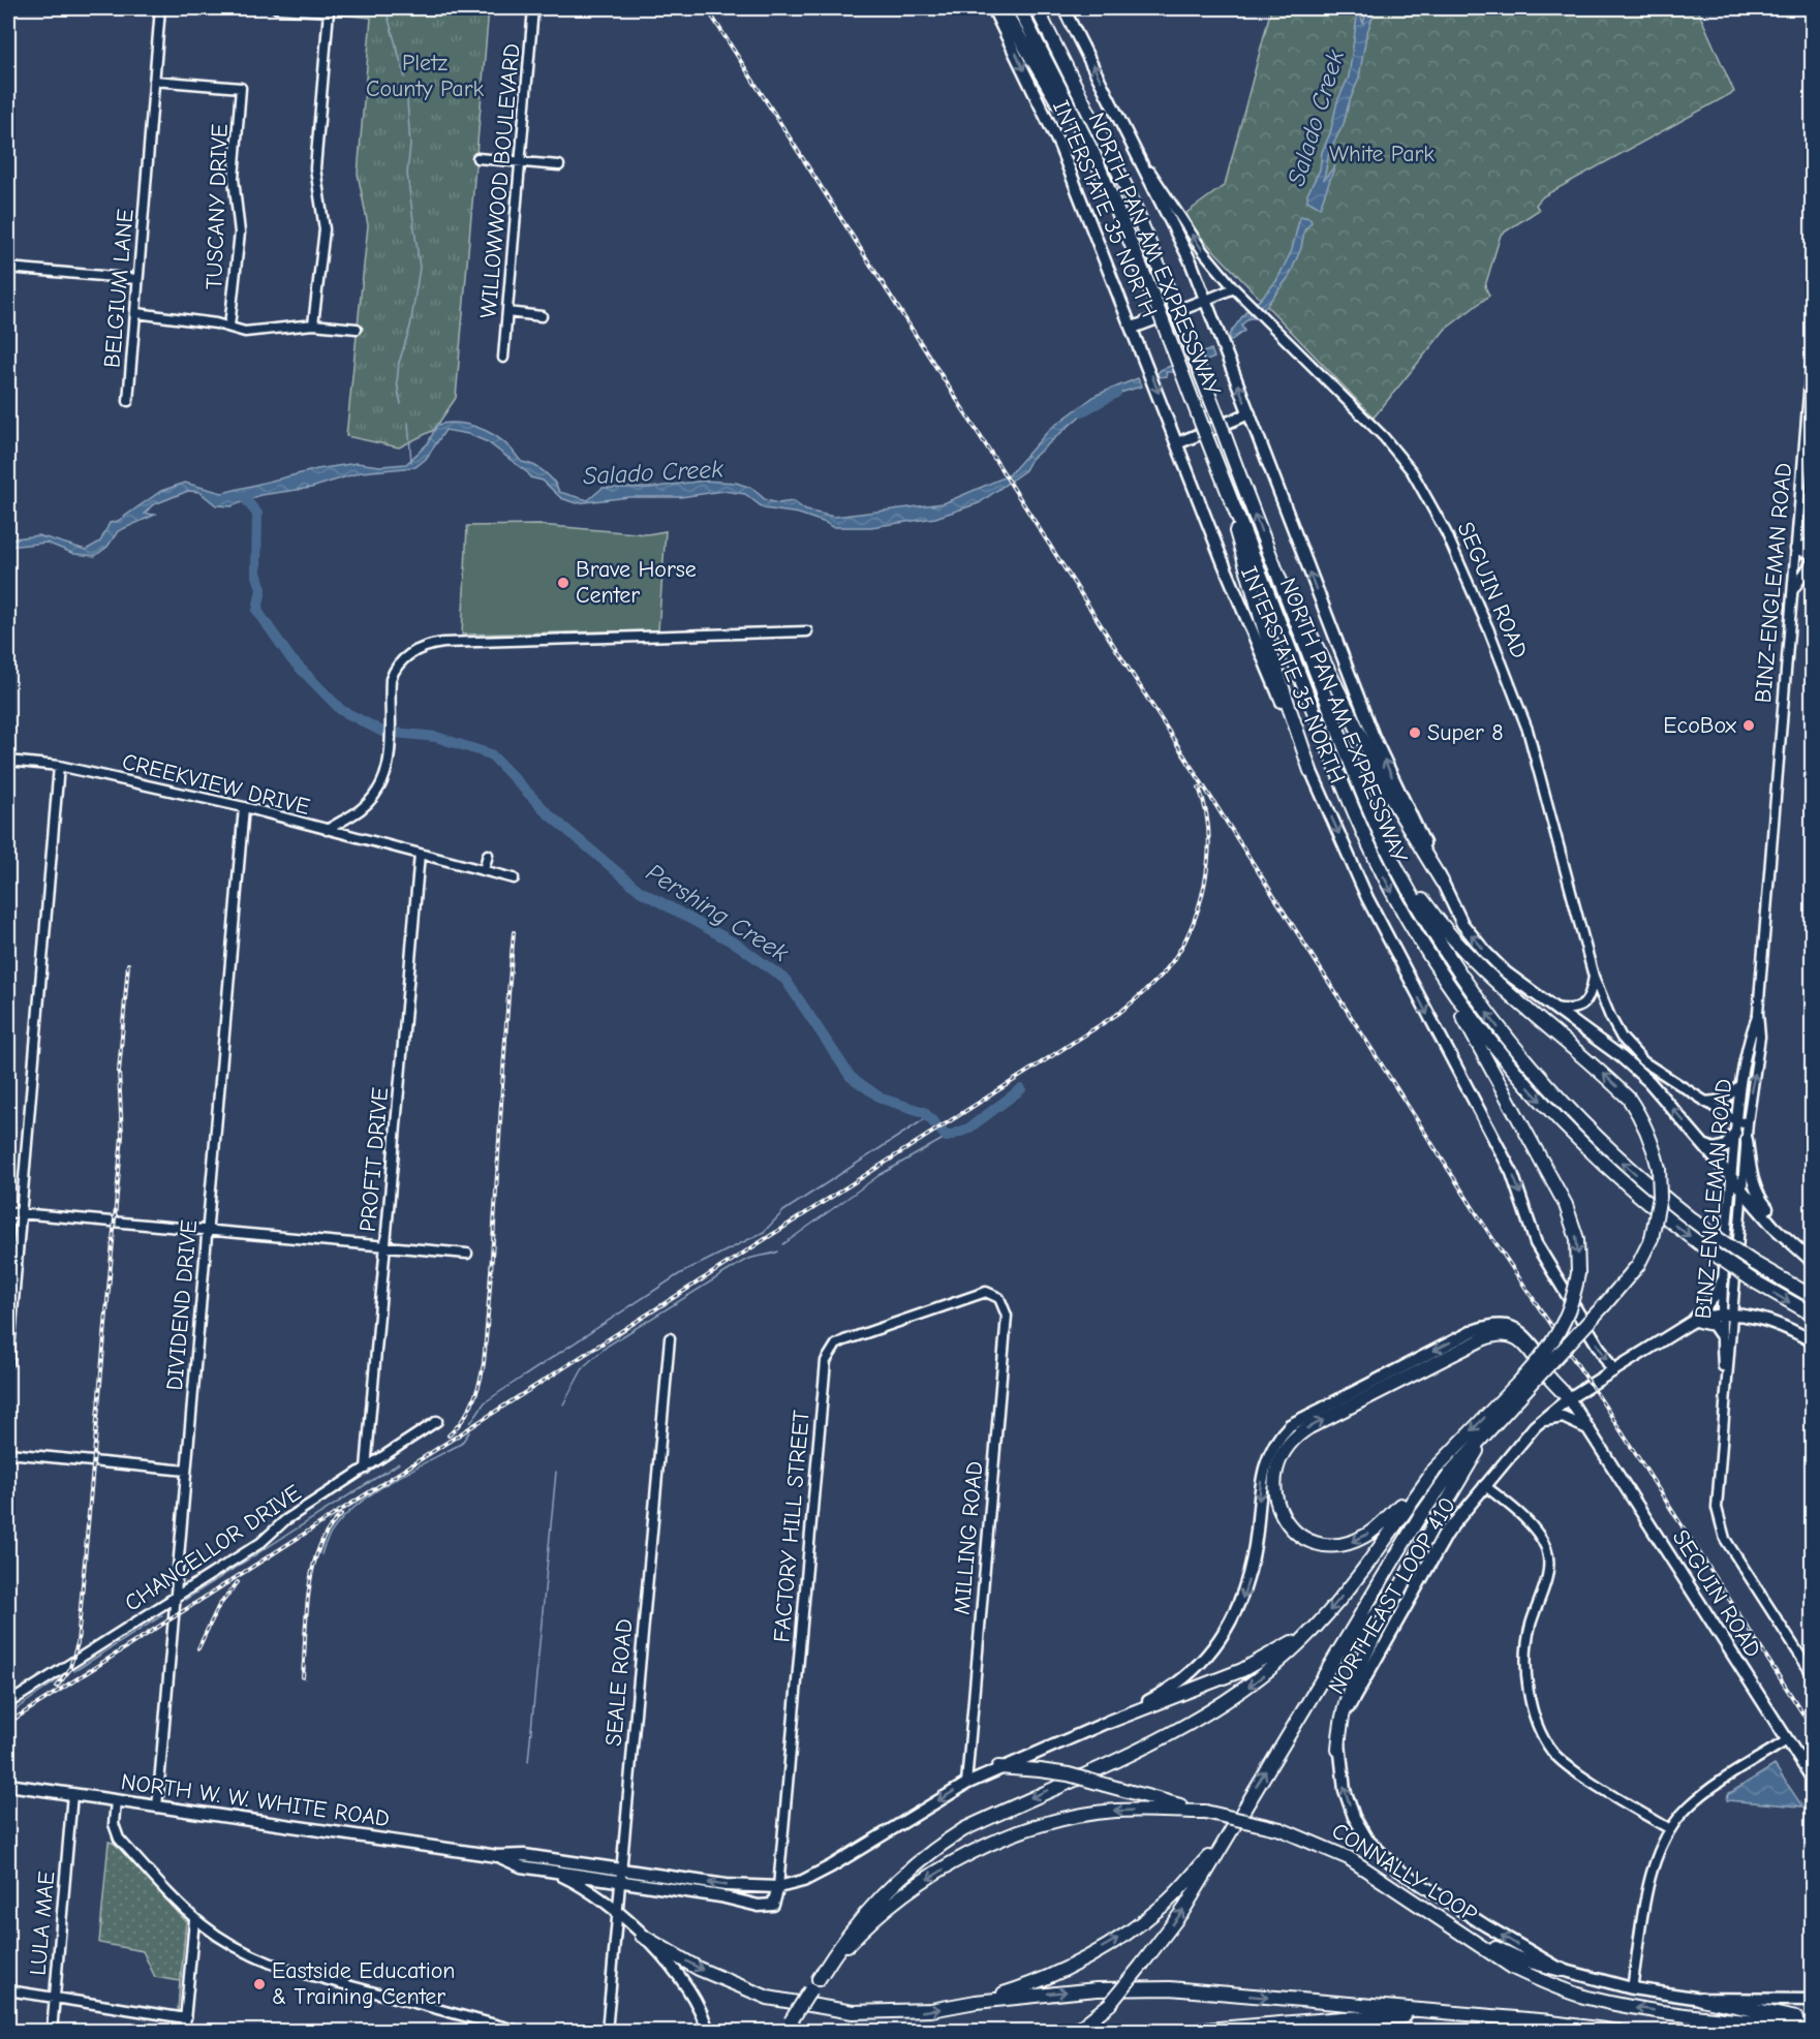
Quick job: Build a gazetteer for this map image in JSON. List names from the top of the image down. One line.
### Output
{"streets":{"highway":["NORTH PAN AM EXPRESSWAY","CONNALLY LOOP"],"main road":["INTERSTATE 35 NORTH","SEGUIN ROAD","NORTHEAST LOOP 410","NORTH W. W. WHITE ROAD"],"street":["WILLOWWOOD BOULEVARD","TUSCANY DRIVE","BELGIUM LANE","BINZ-ENGLEMAN ROAD","CREEKVIEW DRIVE","PROFIT DRIVE","DIVIDEND DRIVE","FACTORY HILL STREET","MILLING ROAD","CHANCELLOR DRIVE","SEALE ROAD","LULA MAE"]},"crossings":[["TUSCANY DRIVE","BELGIUM LANE"],["INTERSTATE 35 NORTH","BINZ-ENGLEMAN ROAD"],["INTERSTATE 35 NORTH","SEGUIN ROAD"],["INTERSTATE 35 NORTH","NORTHEAST LOOP 410"],["BINZ-ENGLEMAN ROAD","SEGUIN ROAD"],["BINZ-ENGLEMAN ROAD","NORTHEAST LOOP 410"],["SEGUIN ROAD","NORTHEAST LOOP 410"],["CREEKVIEW DRIVE","DIVIDEND DRIVE"],["PROFIT DRIVE","CHANCELLOR DRIVE"],["DIVIDEND DRIVE","CHANCELLOR DRIVE"],["DIVIDEND DRIVE","NORTH W. W. WHITE ROAD"],["FACTORY HILL STREET","MILLING ROAD"],["FACTORY HILL STREET","NORTH W. W. WHITE ROAD"],["MILLING ROAD","NORTH W. W. WHITE ROAD"],["SEALE ROAD","NORTH W. W. WHITE ROAD"],["NORTH W. W. WHITE ROAD","LULA MAE"]],"water":["Salado Creek","Pershing Creek"],"parks":["Pletz County Park","White Park"],"places":["Brave Horse Center","EcoBox","Super 8","Eastside Education & Training Center"]}
